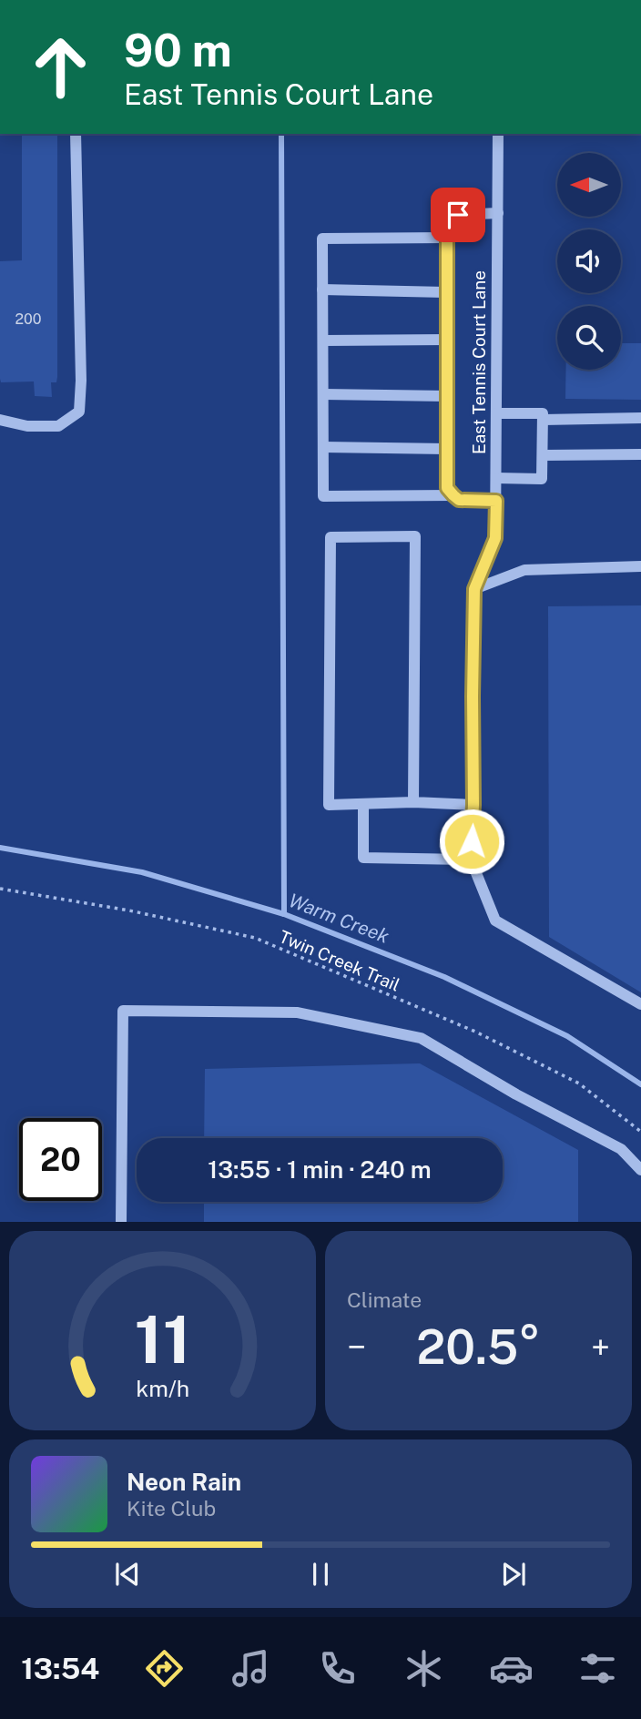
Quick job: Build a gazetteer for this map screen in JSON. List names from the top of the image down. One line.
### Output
{"streets":{"street":["East Tennis Court Lane"],"path":["Twin Creek Trail"]},"water":["Warm Creek"],"house_numbers":["200"],"north":"left","page":{"turn":["90 m","East Tennis Court Lane"],"limit":"20","trip":"13:55 · 1 min · 240 m","tile":"Climate","heat":["−","20.5°","+"],"song":["Neon Rain","Kite Club"],"tabs":"13:54","gauge":["11","km/h"]}}
